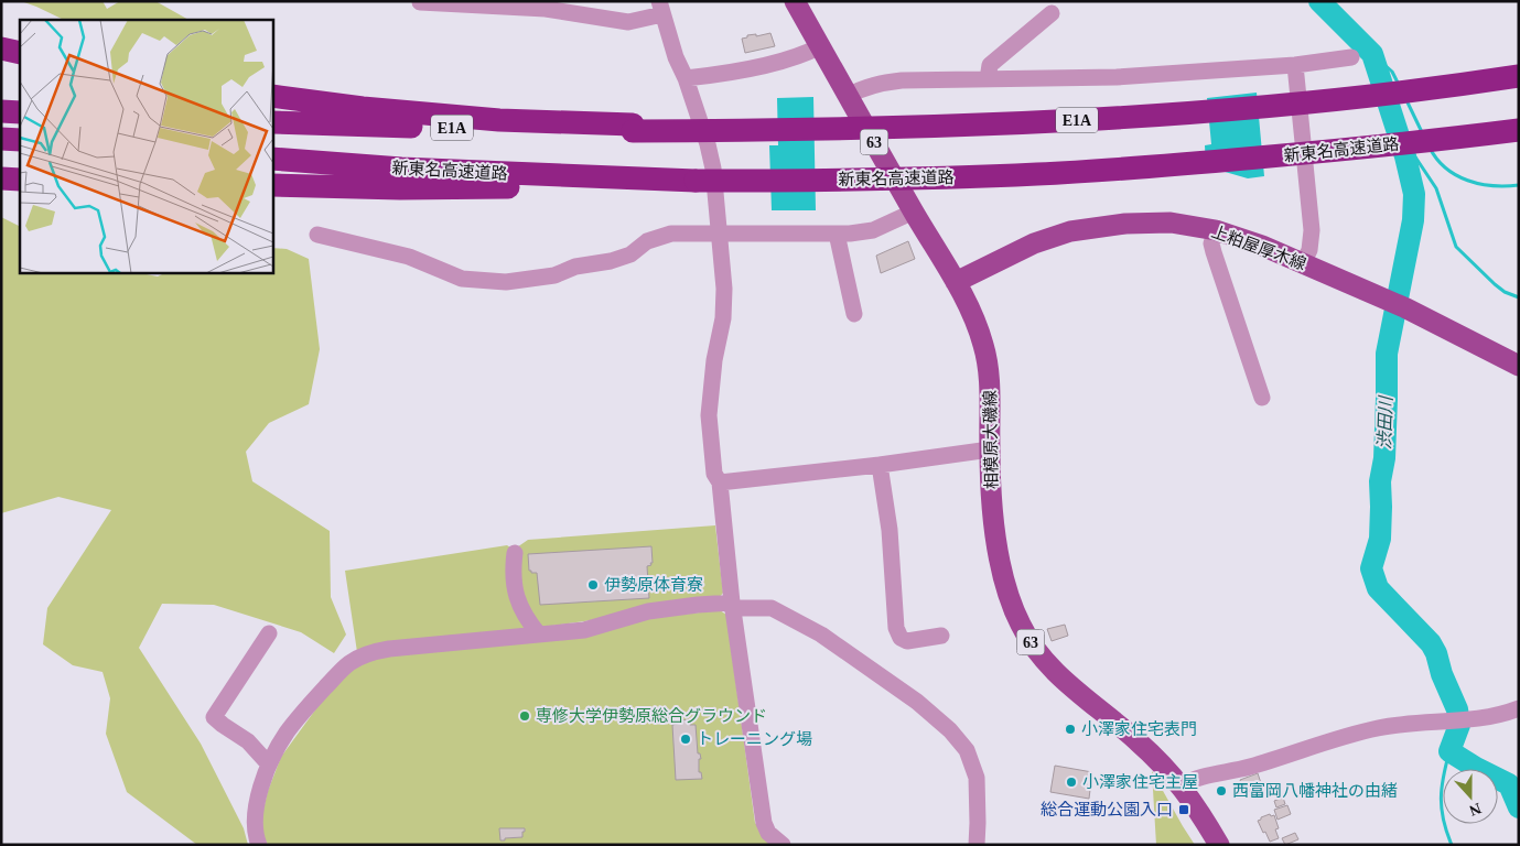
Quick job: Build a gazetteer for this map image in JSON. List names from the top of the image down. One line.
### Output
{"streets":{"highway":["E1A","新東名高速道路"],"main road":["63","上粕屋厚木線","相模原大磯線"]},"crossings":[["上粕屋厚木線","相模原大磯線"]],"water":["渋田川"],"places":{"other":["伊勢原体育寮","専修大学伊勢原総合グラウンド","小澤家住宅表門","トレーニング場","小澤家住宅主屋","西富岡八幡神社の由緒"],"transit":["総合運動公園入口"]},"north":"bottom"}
